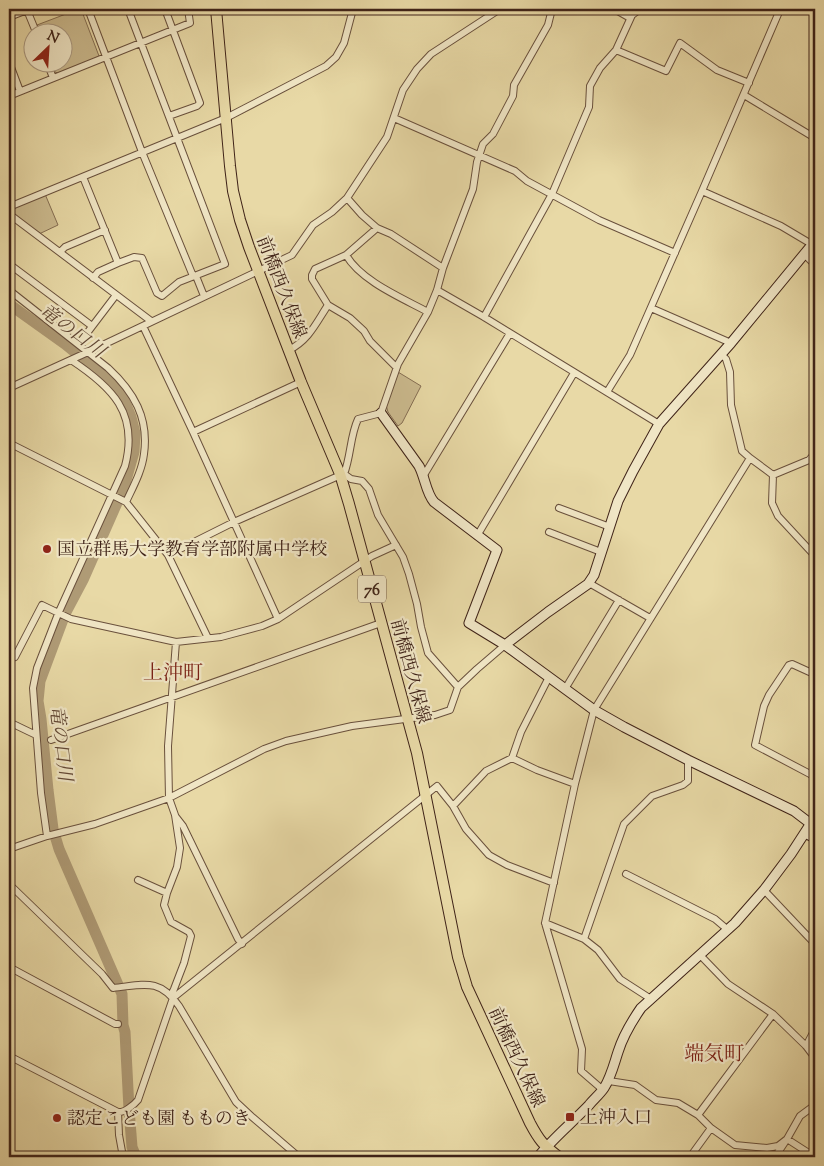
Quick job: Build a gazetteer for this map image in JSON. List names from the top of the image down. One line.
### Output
{"streets":{"main road":["前橋西久保線","76"]},"districts":["上沖町","端気町"],"water":["竜の口川"],"places":{"other":["国立群馬大学教育学部附属中学校","認定こども園 もものき"],"transit":["上沖入口"]},"north":"top right"}
